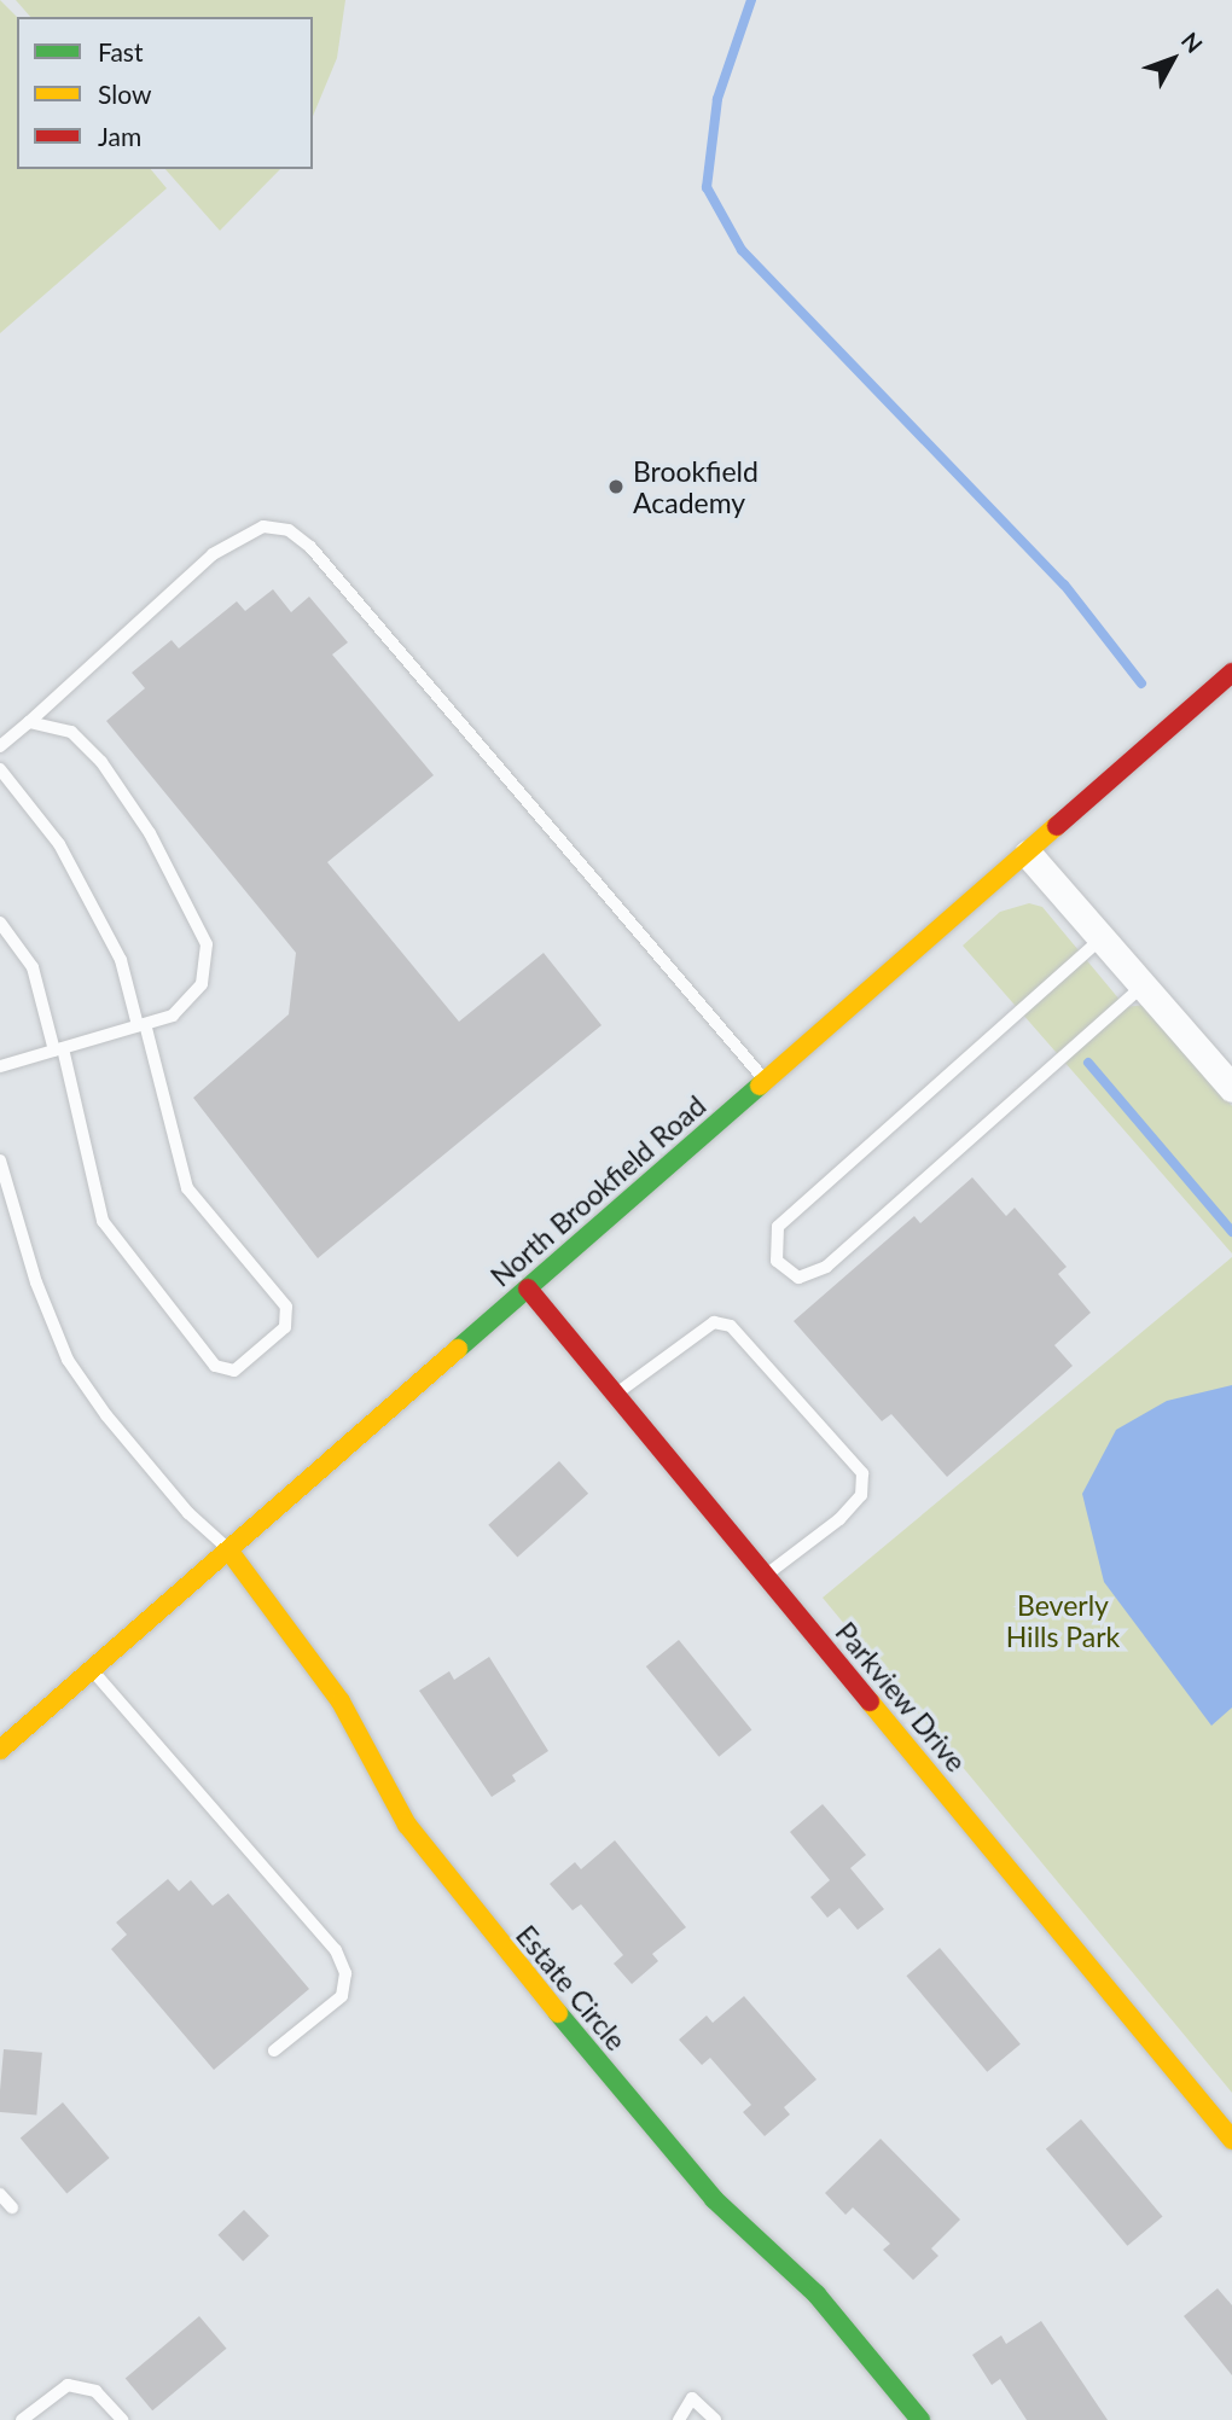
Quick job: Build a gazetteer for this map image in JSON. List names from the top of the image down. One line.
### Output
{"streets":{"street":["North Brookfield Road","Parkview Drive","Estate Circle"]},"crossings":[["North Brookfield Road","Parkview Drive"],["North Brookfield Road","Estate Circle"]],"parks":["Beverly Hills Park"],"places":["Brookfield Academy"],"legend":["Fast","Slow","Jam"],"north":"top right"}
